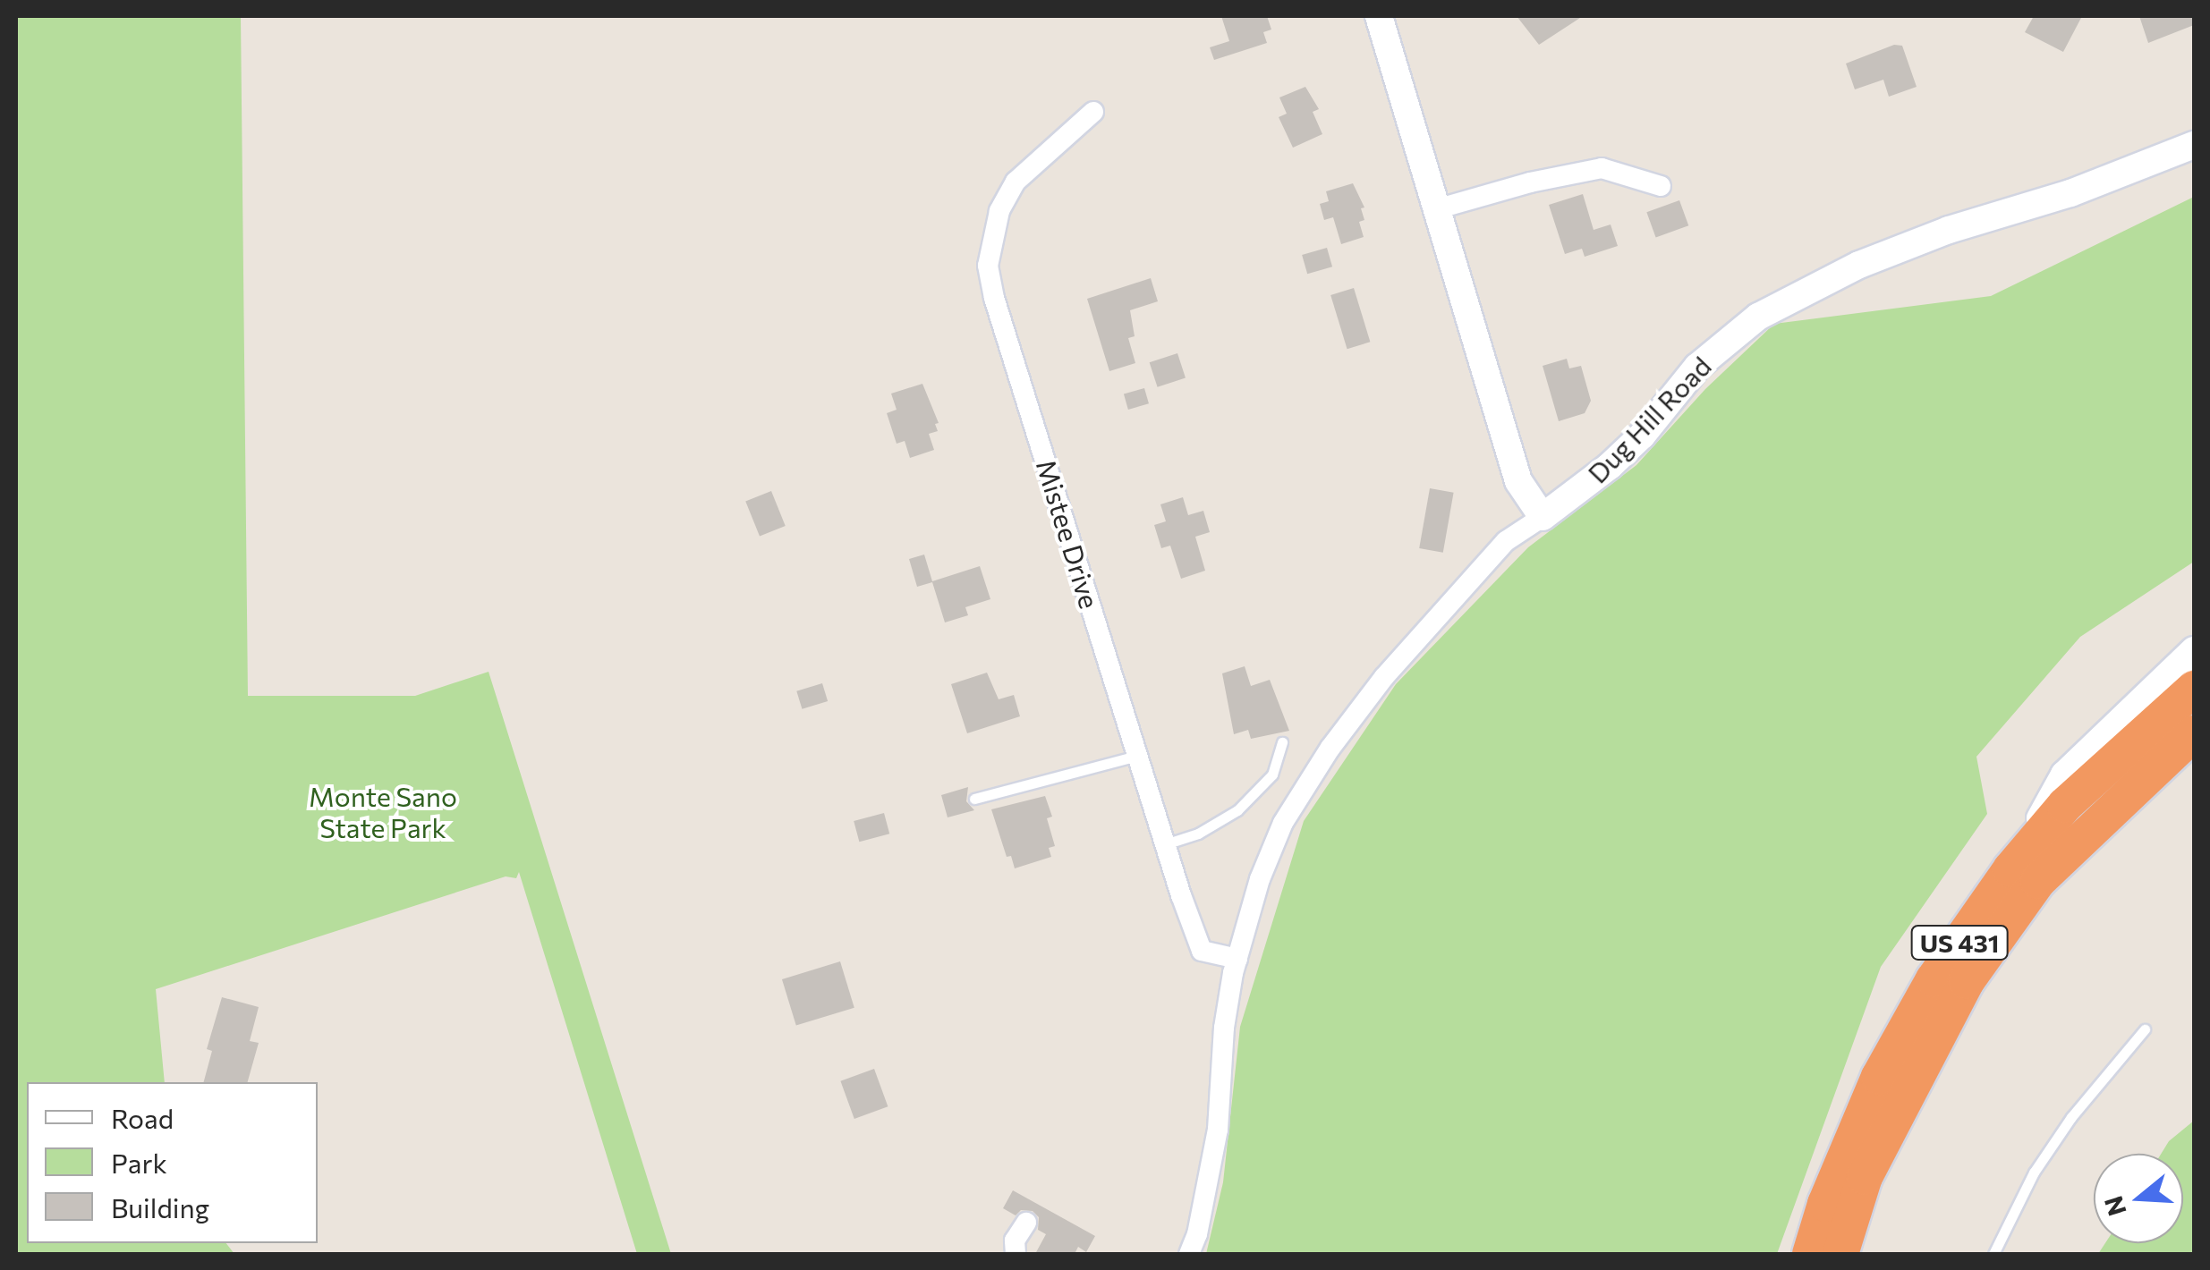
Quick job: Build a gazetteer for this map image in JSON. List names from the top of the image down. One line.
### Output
{"streets":{"highway":["US 431"],"street":["Dug Hill Road","Mistee Drive"]},"parks":["Monte Sano State Park"],"legend":["Road","Park","Building"],"north":"left"}
